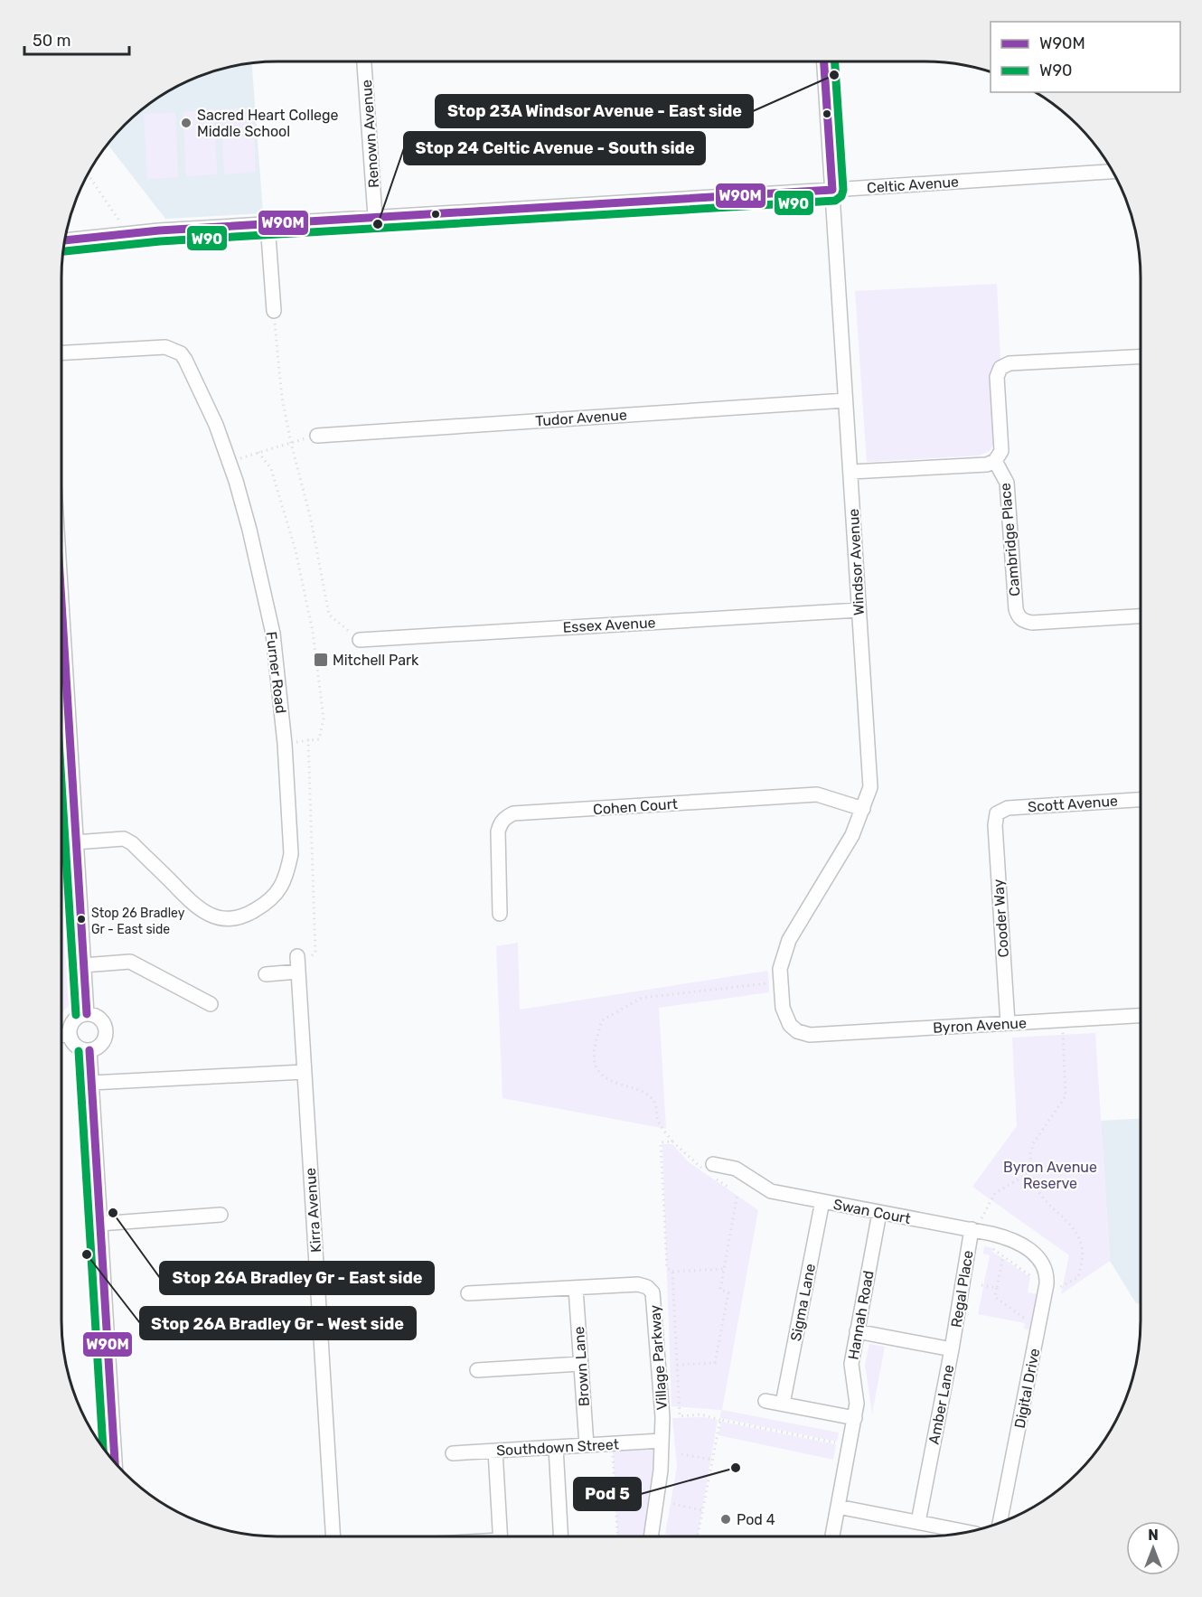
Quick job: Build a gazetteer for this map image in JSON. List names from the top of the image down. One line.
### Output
{"streets":{"street":["Renown Avenue","Celtic Avenue","Tudor Avenue","Cambridge Place","Windsor Avenue","Essex Avenue","Furner Road","Scott Avenue","Cohen Court","Cooder Way","Byron Avenue","Kirra Avenue","Swan Court","Regal Place","Sigma Lane","Hannah Road","Village Parkway","Brown Lane","Digital Drive","Amber Lane","Southdown Street"]},"crossings":[["Renown Avenue","Celtic Avenue"],["Celtic Avenue","Windsor Avenue"],["Tudor Avenue","Windsor Avenue"],["Windsor Avenue","Essex Avenue"],["Windsor Avenue","Cohen Court"],["Windsor Avenue","Byron Avenue"],["Scott Avenue","Cooder Way"],["Cooder Way","Byron Avenue"],["Swan Court","Regal Place"],["Swan Court","Sigma Lane"],["Swan Court","Hannah Road"],["Swan Court","Digital Drive"],["Regal Place","Amber Lane"],["Hannah Road","Amber Lane"],["Village Parkway","Brown Lane"],["Village Parkway","Southdown Street"],["Brown Lane","Southdown Street"]],"parks":["Byron Avenue Reserve"],"places":{"other":["Stop 23A Windsor Avenue - East side","Sacred Heart College Middle School","Stop 24 Celtic Avenue - South side","Stop 26 Bradley Gr - East side","Stop 26A Bradley Gr - East side","Stop 26A Bradley Gr - West side","Pod 5","Pod 4"],"transit":["Mitchell Park"]},"lines":["transit line W90M","transit line W90"],"legend":["W90M","W90"],"scale_bar":"50 m","north":"top"}
